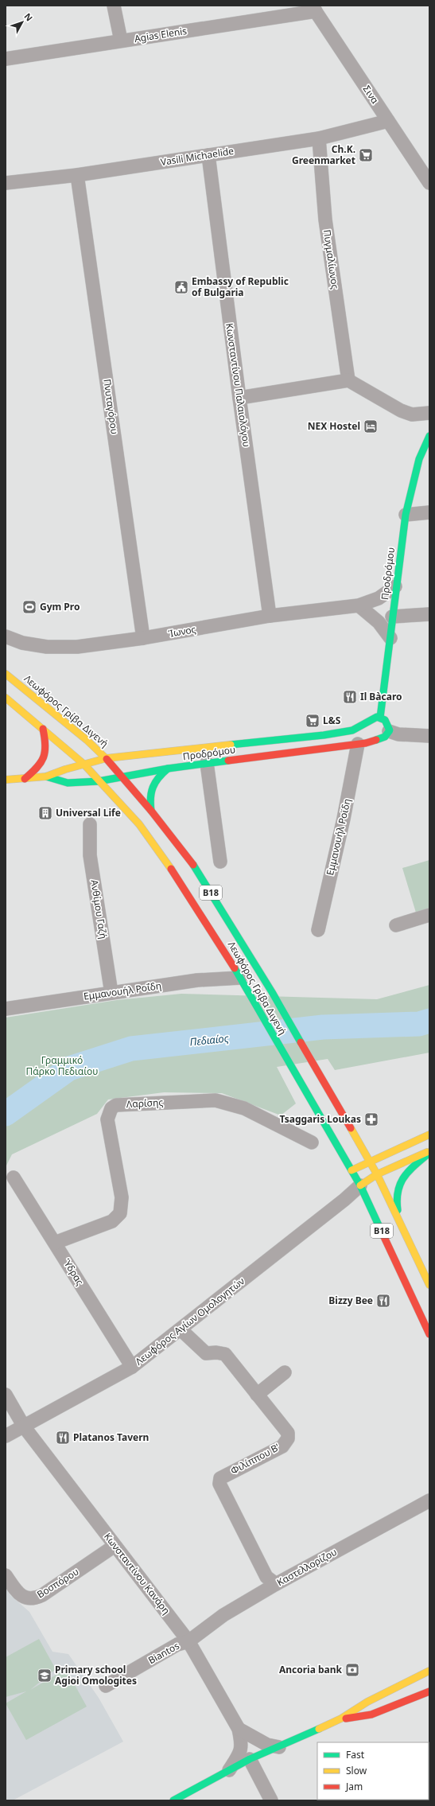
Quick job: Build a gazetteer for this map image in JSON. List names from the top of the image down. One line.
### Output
{"streets":{"main road":["Προδρόμου","Λεωφόρος Γρίβα Διγενή","B18"],"street":["Agias Elenis","Σινα","Vasili Michaelide","Πυγμαλίωνος","Κωνσταντίνου Παλαιολόγου","Πνυταγόρου","Ίωνος","Εμμανουήλ Ροϊδη","Ανθίμου Γαζή","Εμμανουήλ Ροΐδη","Λαρίσης","Ύδρας","Λεωφόρος Αγίων Ομολογητών","Φιλίππου Β'","Καστελλορίζου","Κωνσταντίνου Κανάρη","Βοσπόρου","Biantos"]},"crossings":[["Agias Elenis","Σινα"],["Σινα","Vasili Michaelide"],["Vasili Michaelide","Πυγμαλίωνος"],["Vasili Michaelide","Κωνσταντίνου Παλαιολόγου"],["Vasili Michaelide","Πνυταγόρου"],["Κωνσταντίνου Παλαιολόγου","Ίωνος"],["Πνυταγόρου","Ίωνος"],["Προδρόμου","Ίωνος"],["Προδρόμου","Λεωφόρος Γρίβα Διγενή"],["Προδρόμου","Εμμανουήλ Ροϊδη"],["Λεωφόρος Γρίβα Διγενή","Εμμανουήλ Ροΐδη"],["Λεωφόρος Γρίβα Διγενή","Λεωφόρος Αγίων Ομολογητών"],["Ανθίμου Γαζή","Εμμανουήλ Ροΐδη"],["Λαρίσης","Ύδρας"],["Ύδρας","Λεωφόρος Αγίων Ομολογητών"],["Λεωφόρος Αγίων Ομολογητών","Φιλίππου Β'"],["Λεωφόρος Αγίων Ομολογητών","Κωνσταντίνου Κανάρη"],["Φιλίππου Β'","Καστελλορίζου"],["Καστελλορίζου","Κωνσταντίνου Κανάρη"],["Καστελλορίζου","Biantos"],["Κωνσταντίνου Κανάρη","Βοσπόρου"],["Κωνσταντίνου Κανάρη","Biantos"]],"water":["Πεδιαίος"],"parks":["Γραμμικό Πάρκο Πεδιαίου"],"places":{"supermarket":["Ch.K. Greenmarket","L&S"],"public building":["Embassy of Republic of Bulgaria"],"hotel":["NEX Hostel"],"sports":["Gym Pro"],"restaurant":["Il Bàcaro","Bizzy Bee","Platanos Tavern"],"building":["Universal Life"],"pharmacy":["Tsaggaris Loukas"],"bank":["Ancoria bank"],"school or university":["Primary school Agioi Omologites"]},"legend":["Fast","Slow","Jam"],"north":"top right"}
